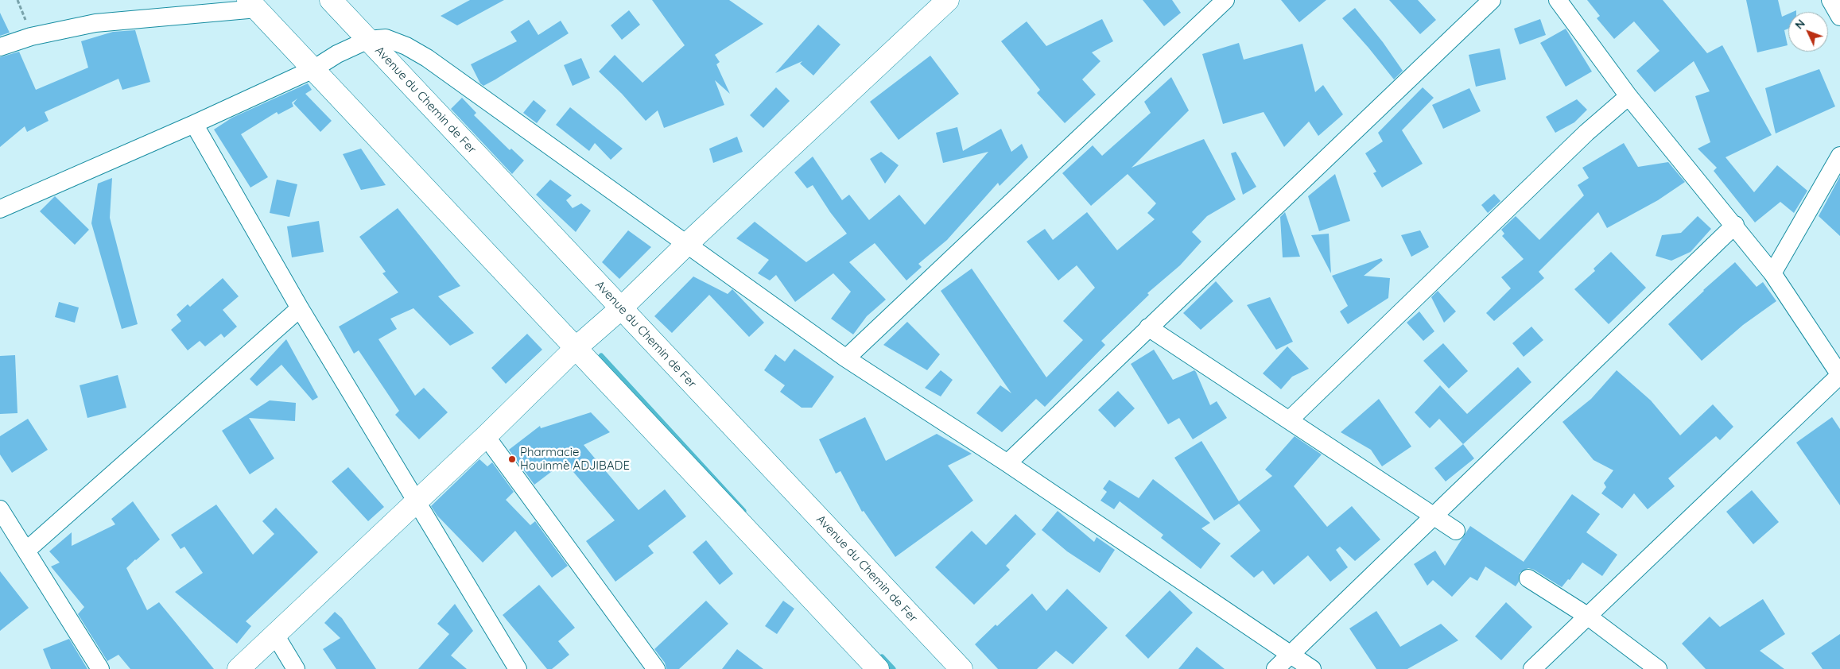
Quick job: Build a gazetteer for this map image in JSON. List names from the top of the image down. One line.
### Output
{"streets":{"main road":["Avenue du Chemin de Fer"]},"places":["Pharmacie Houinmè ADJIBADE"],"north":"top left"}
